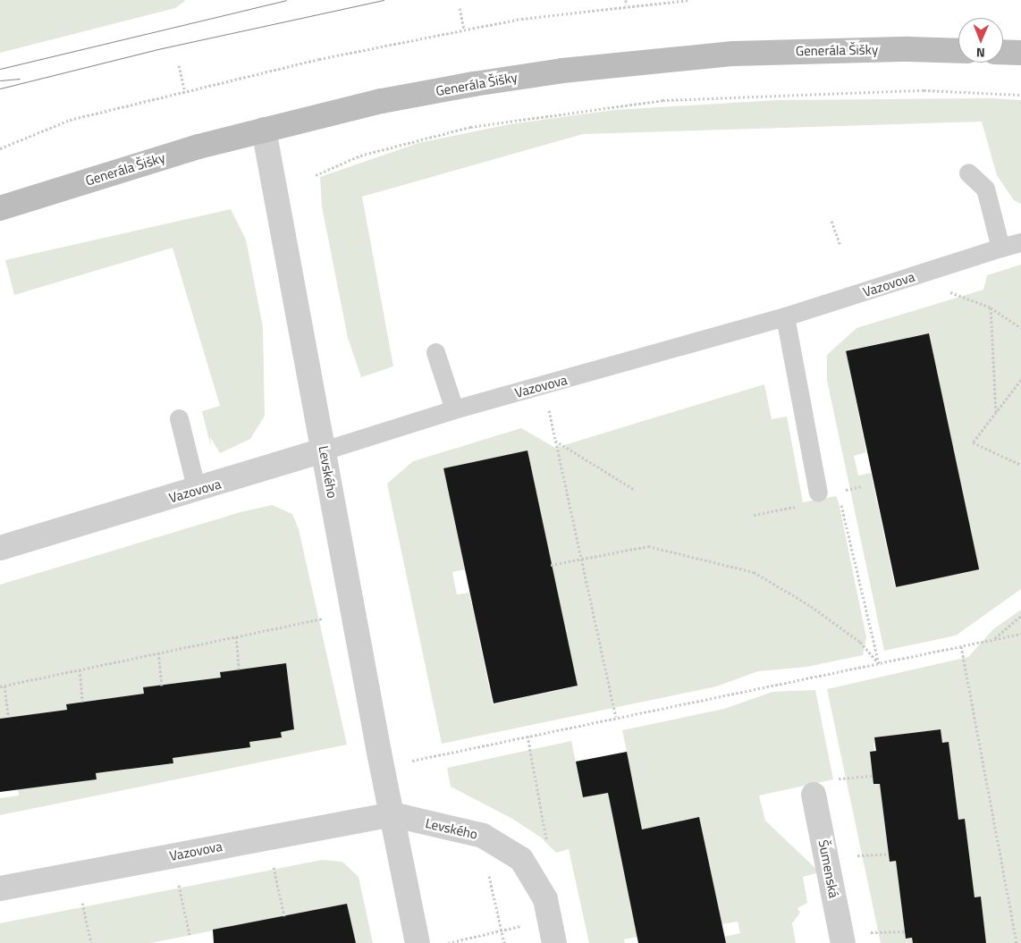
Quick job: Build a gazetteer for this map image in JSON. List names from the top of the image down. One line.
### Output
{"streets":{"main road":["Generála Šišky"],"street":["Vazovova","Levského","Šumenská"]},"crossings":[["Generála Šišky","Levského"],["Vazovova","Levského"]],"north":"bottom"}
